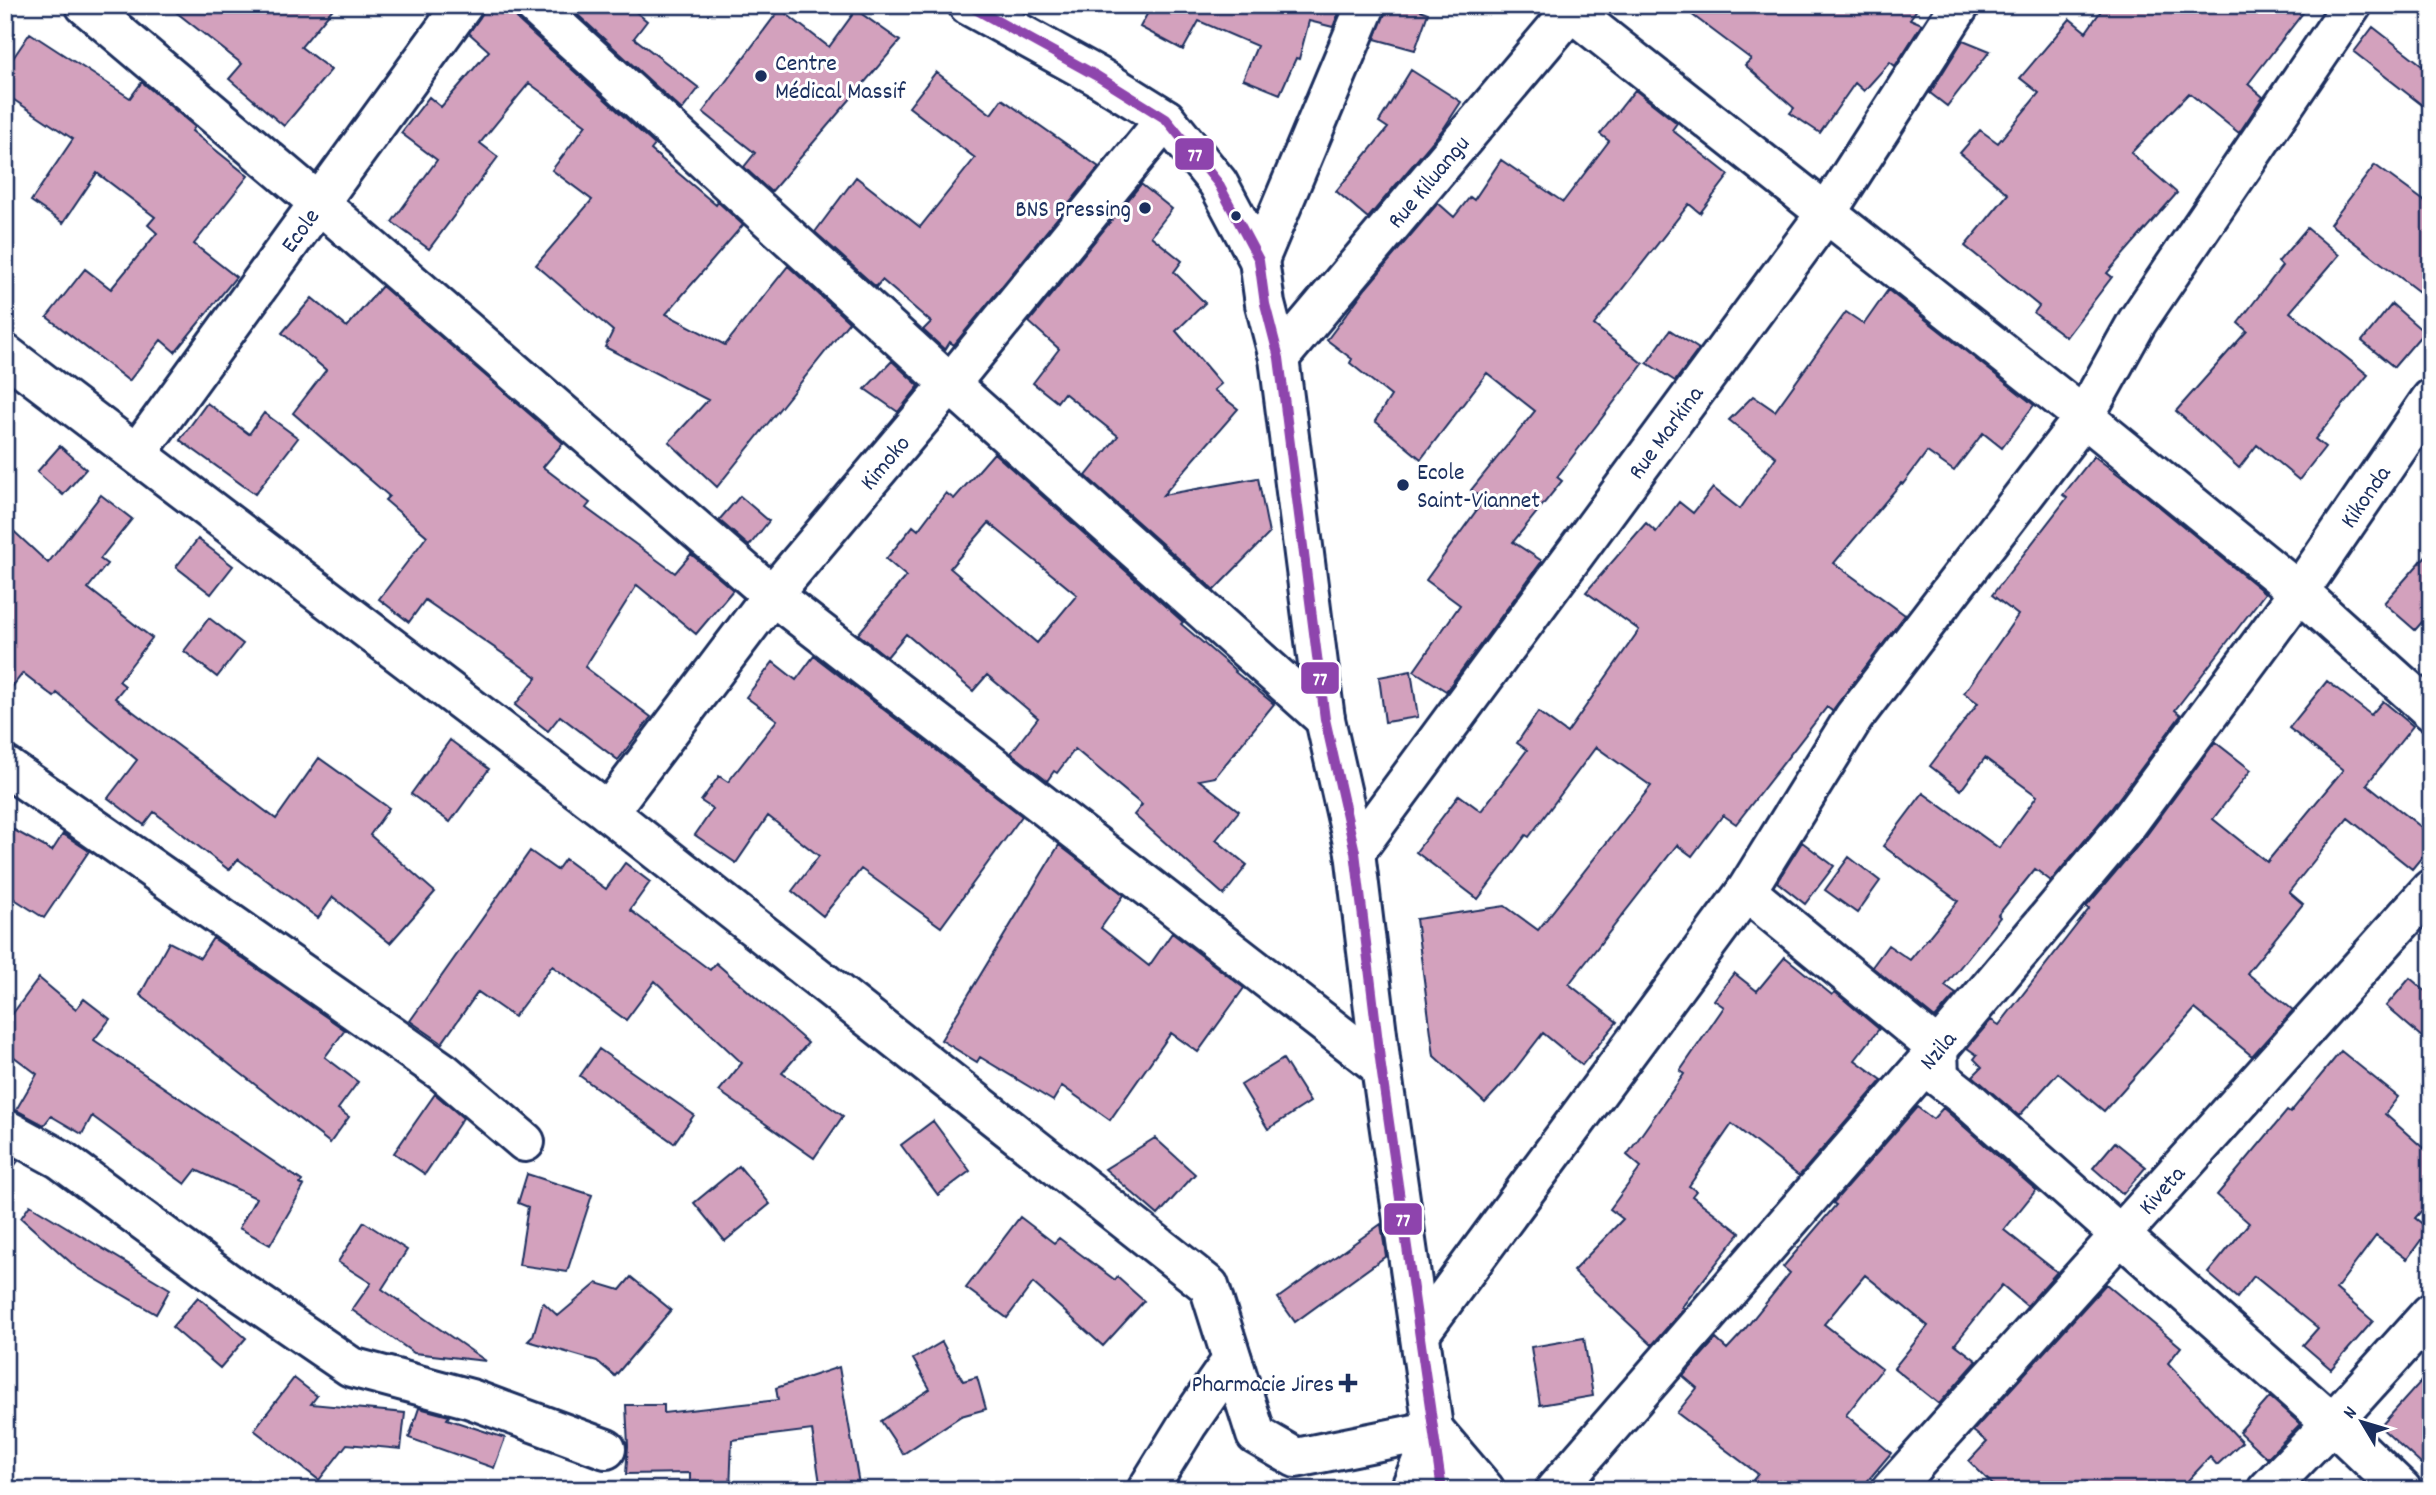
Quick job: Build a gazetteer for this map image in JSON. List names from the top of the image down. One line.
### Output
{"streets":{"street":["Rue Kiluangu","Ecole","Rue Markina","Kimoko","Kikonda","Nzila","Kiveta"]},"crossings":[["Kikonda","Nzila"]],"places":{"other":["Centre Médical Massif","BNS Pressing","Ecole Saint-Viannet"],"health":["Pharmacie Jires"]},"lines":["transit line 77"],"north":"top left"}
